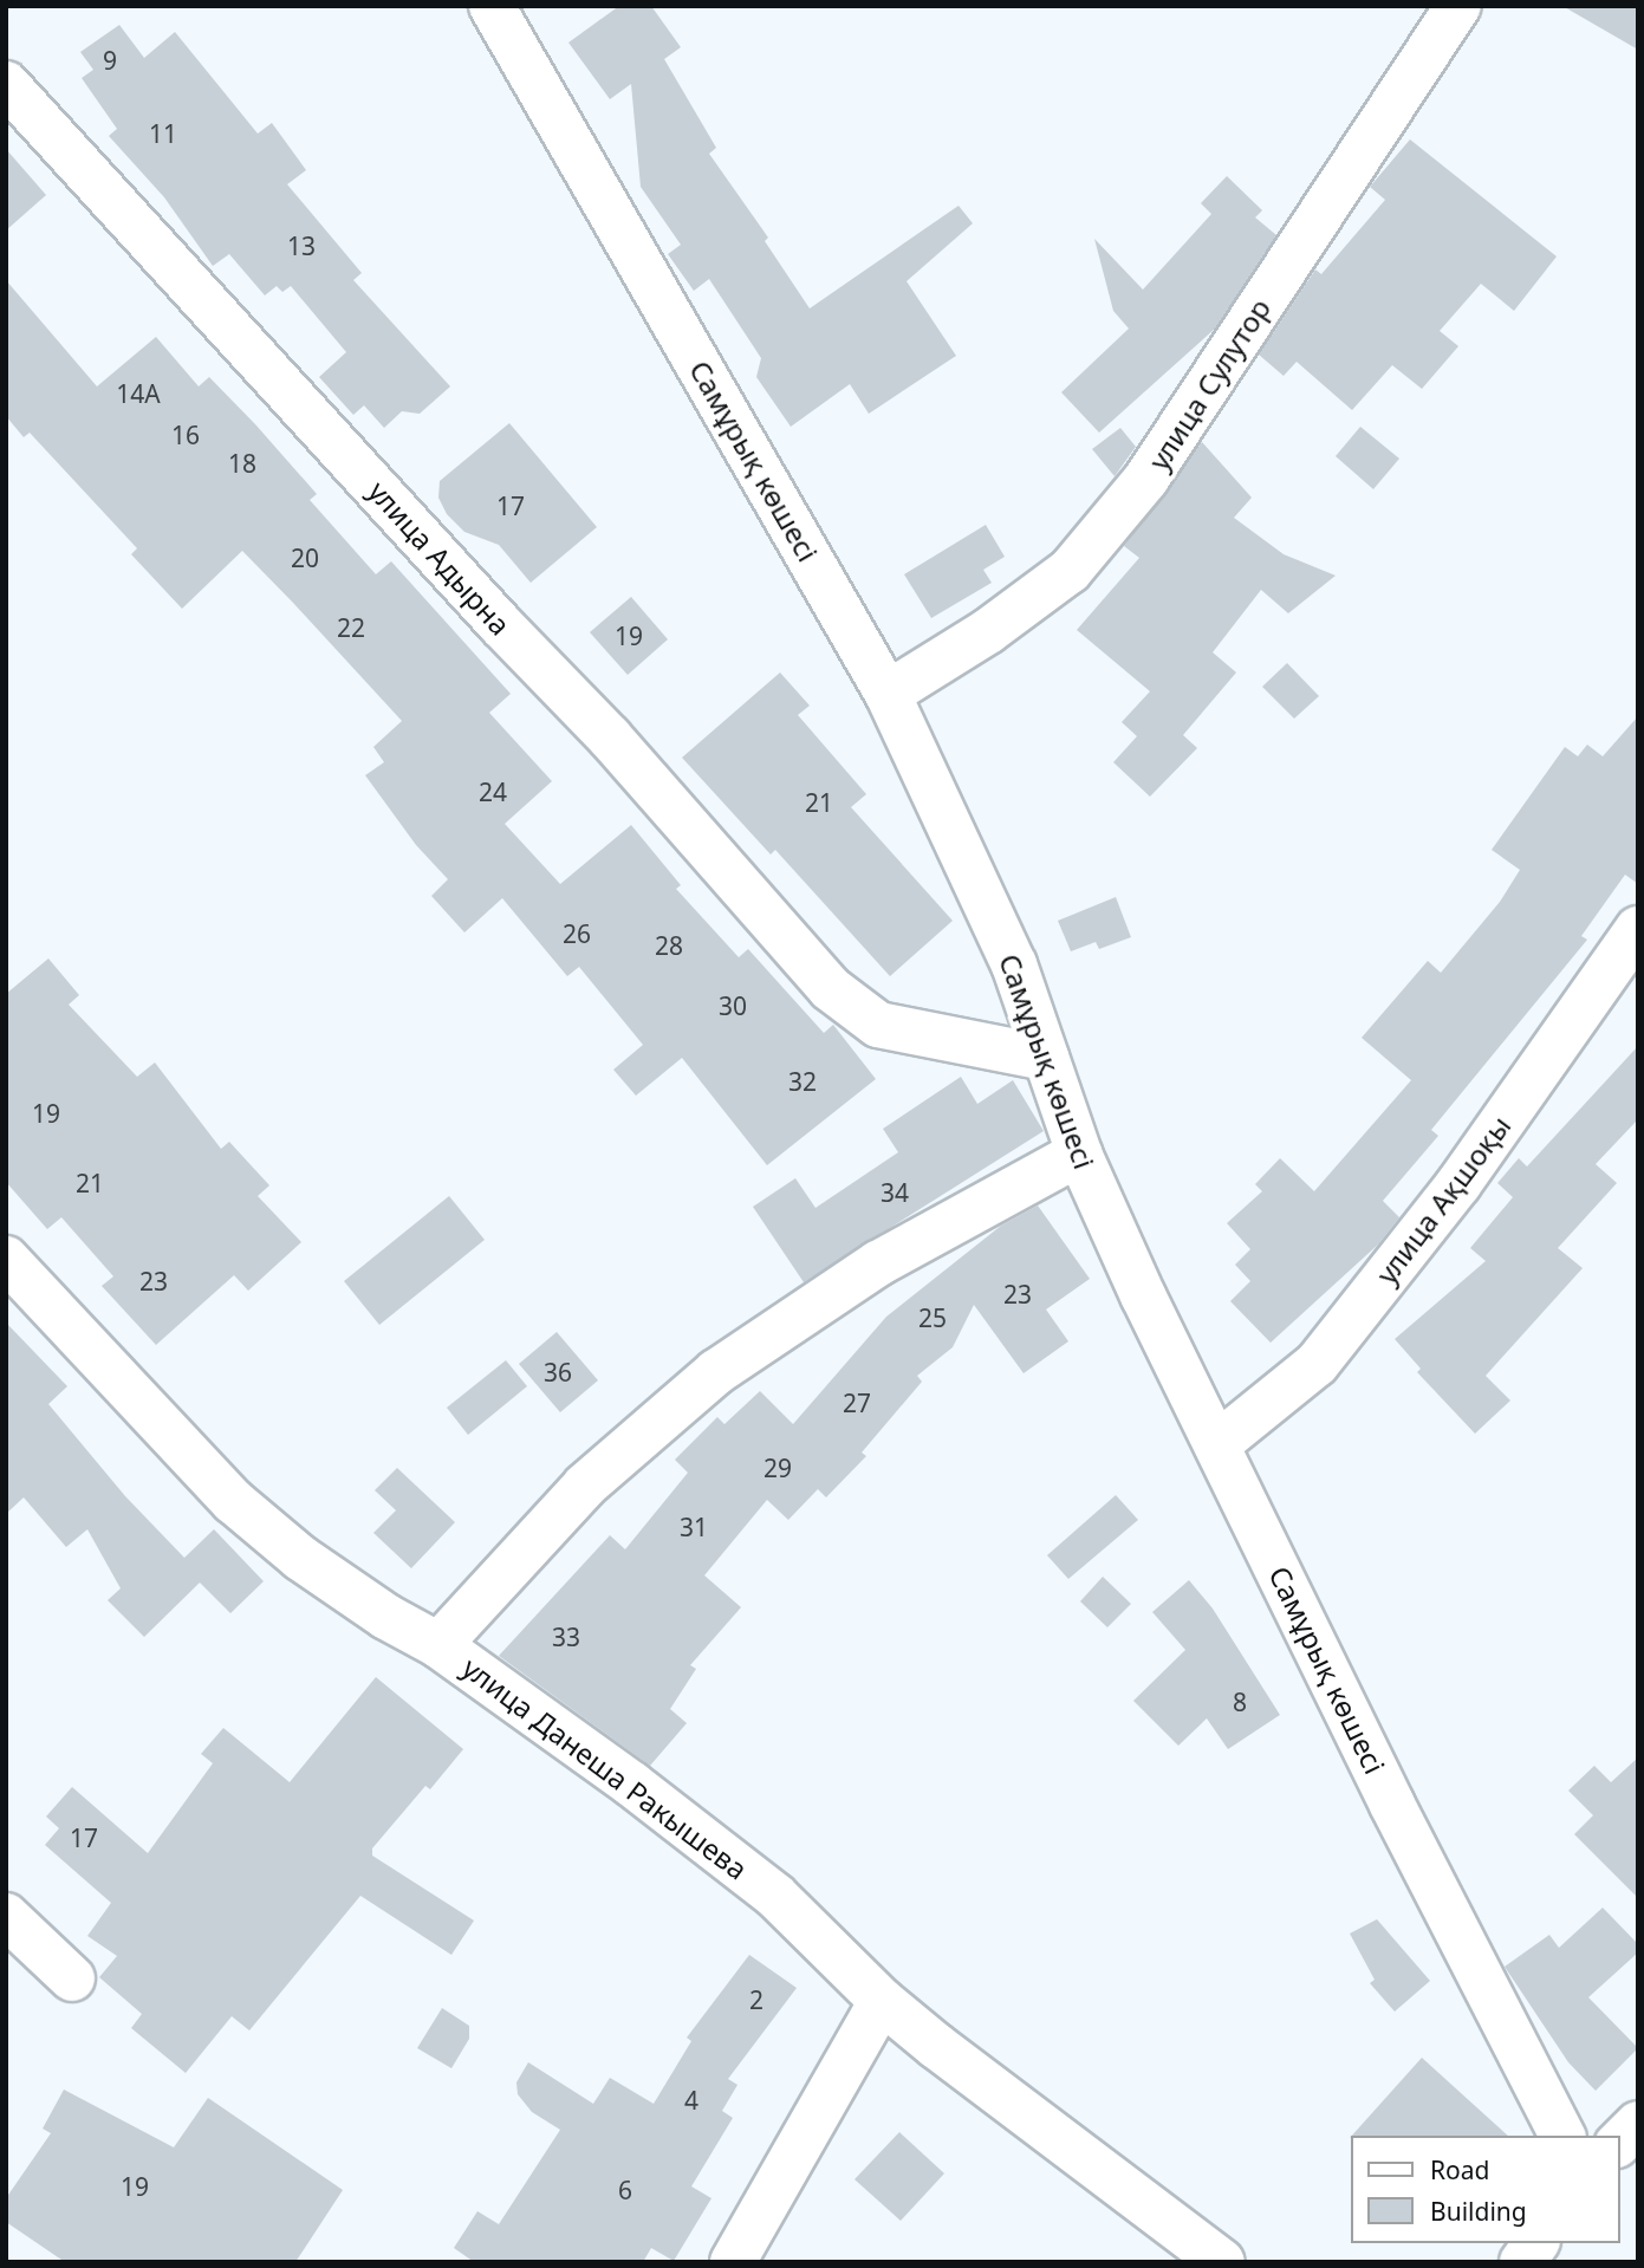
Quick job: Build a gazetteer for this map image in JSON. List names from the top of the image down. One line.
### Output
{"streets":{"street":["улица Сулутор","Самұрық көшесі","улица Адырна","улица Ақшоқы","улица Данеша Ракышева"]},"crossings":[["улица Сулутор","Самұрық көшесі"],["Самұрық көшесі","улица Адырна"],["Самұрық көшесі","улица Ақшоқы"]],"house_numbers":["9","11","13","14А","16","18","17","20","22","19","24","21","26","28","30","32","19","21","34","23","23","25","36","27","29","31","33","8","17","2","4","19","6"],"legend":["Road","Building"]}
